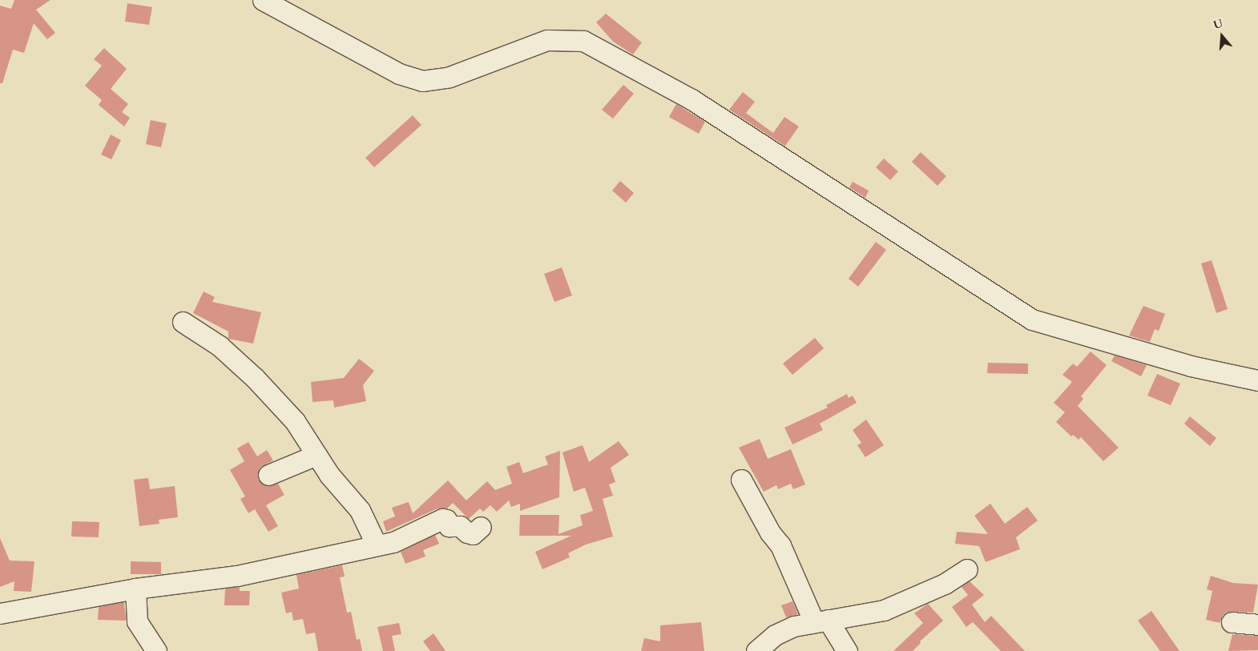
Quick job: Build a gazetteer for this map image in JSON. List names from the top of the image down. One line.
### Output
{"north":"top"}
